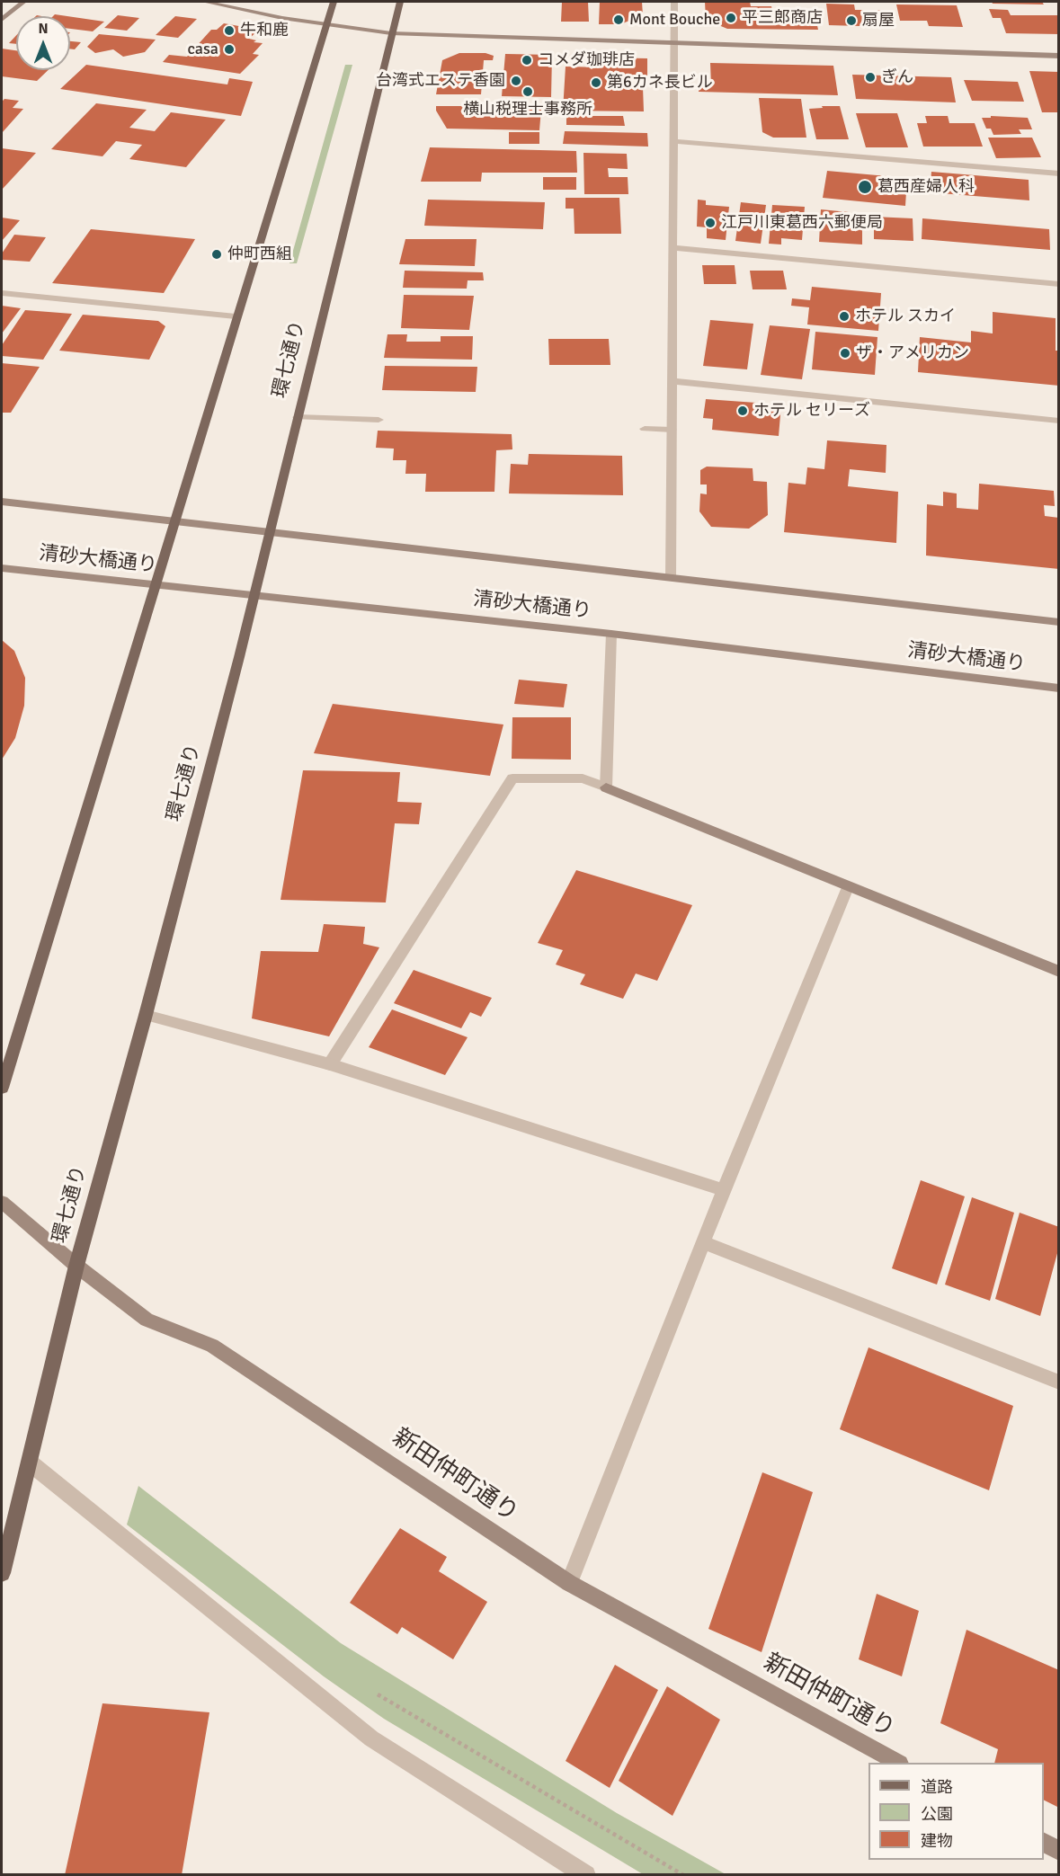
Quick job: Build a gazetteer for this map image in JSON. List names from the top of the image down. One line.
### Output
{"streets":{"main road":["環七通り"],"street":["清砂大橋通り","新田仲町通り"]},"crossings":[["環七通り","清砂大橋通り"],["環七通り","新田仲町通り"]],"places":["平三郎商店","Mont Bouche","扇屋","牛和鹿","casa","コメダ珈琲店","ぎん","台湾式エステ香園","第6カネ長ビル","横山税理士事務所","葛西産婦人科","江戸川東葛西六郵便局","仲町西組","ホテル スカイ","ザ・アメリカン","ホテル セリーズ"],"legend":["道路","公園","建物"],"north":"top"}
